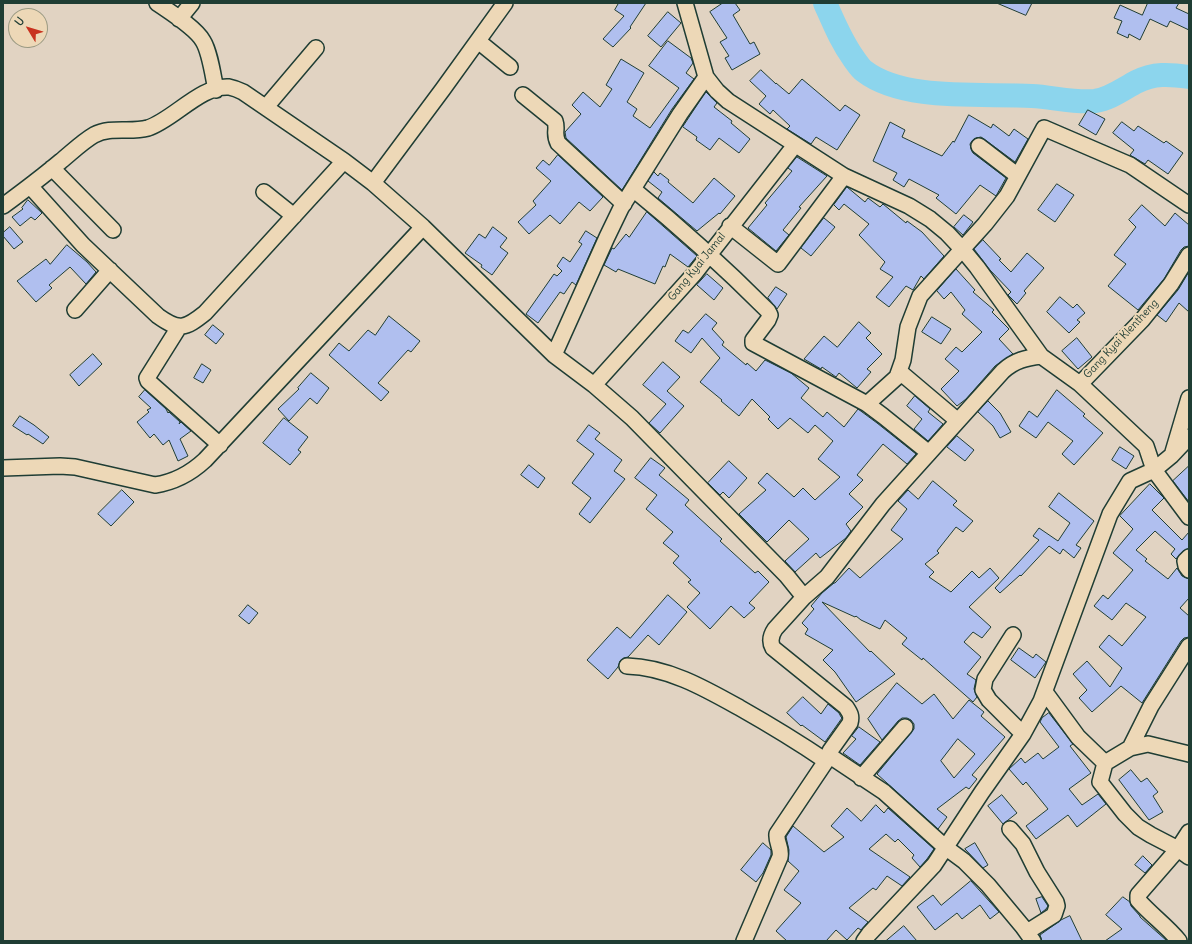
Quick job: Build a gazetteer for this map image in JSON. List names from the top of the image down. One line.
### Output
{"streets":{"street":["Gang Kyai Jamal","Gang Kyai Klentheng"]},"north":"top left"}
